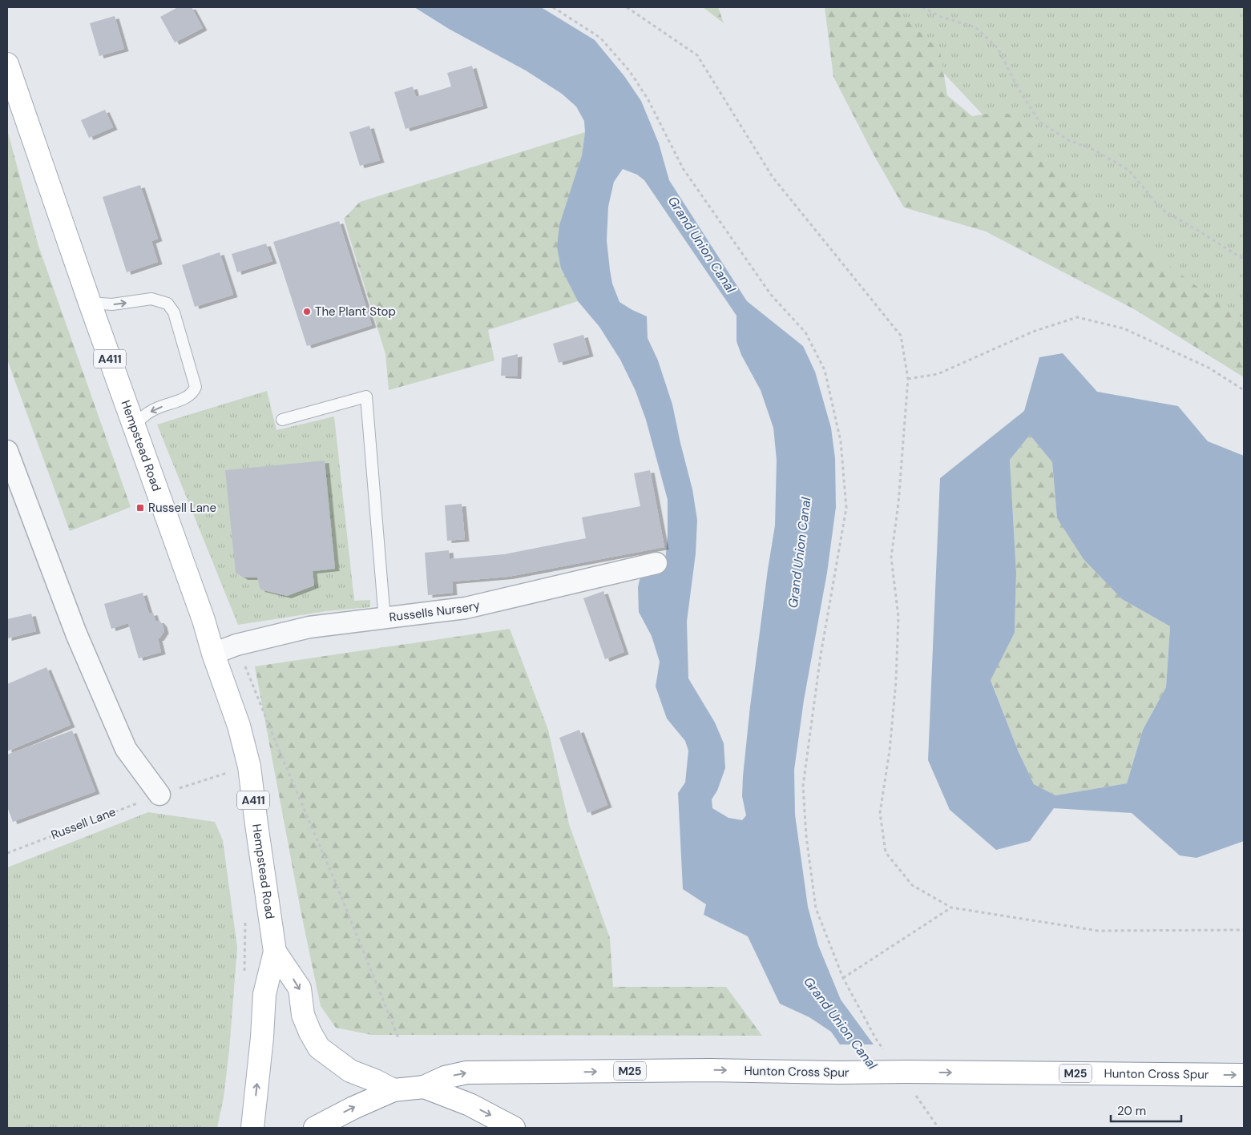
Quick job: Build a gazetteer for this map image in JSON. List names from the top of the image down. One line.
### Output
{"streets":{"main road":["A411","Hempstead Road","M25","Hunton Cross Spur"],"street":["Russells Nursery"],"path":["Russell Lane"]},"crossings":[["Hempstead Road","Russells Nursery"]],"one_way":["Hunton Cross Spur"],"water":["Grand Union Canal"],"places":{"other":["The Plant Stop"],"transit":["Russell Lane"]},"scale_bar":"20 m"}
